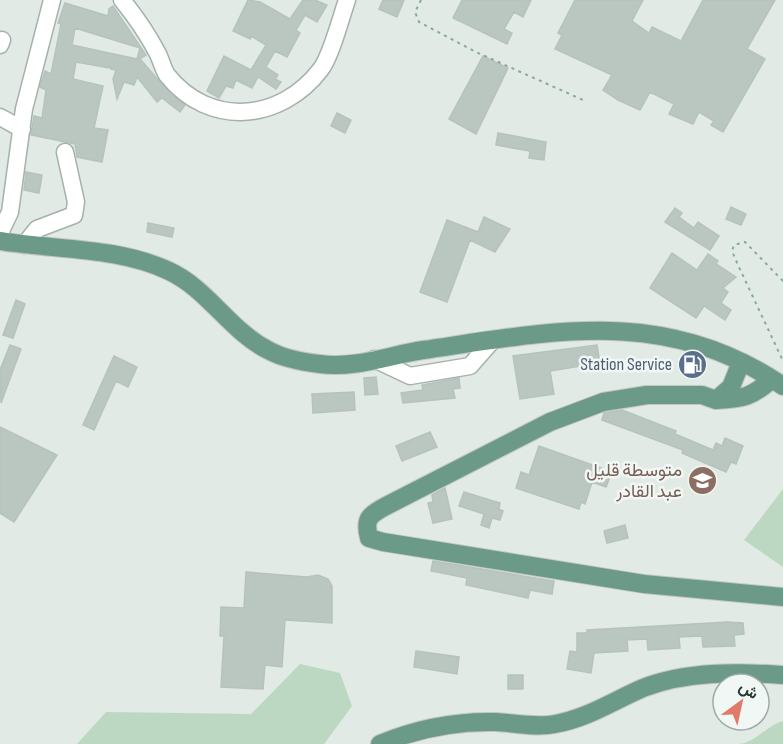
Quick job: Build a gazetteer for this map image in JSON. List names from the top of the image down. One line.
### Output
{"places":{"fuel station":["Station Service"],"school or university":["متوسطة قليل عبد القادر"]},"north":"top right"}
